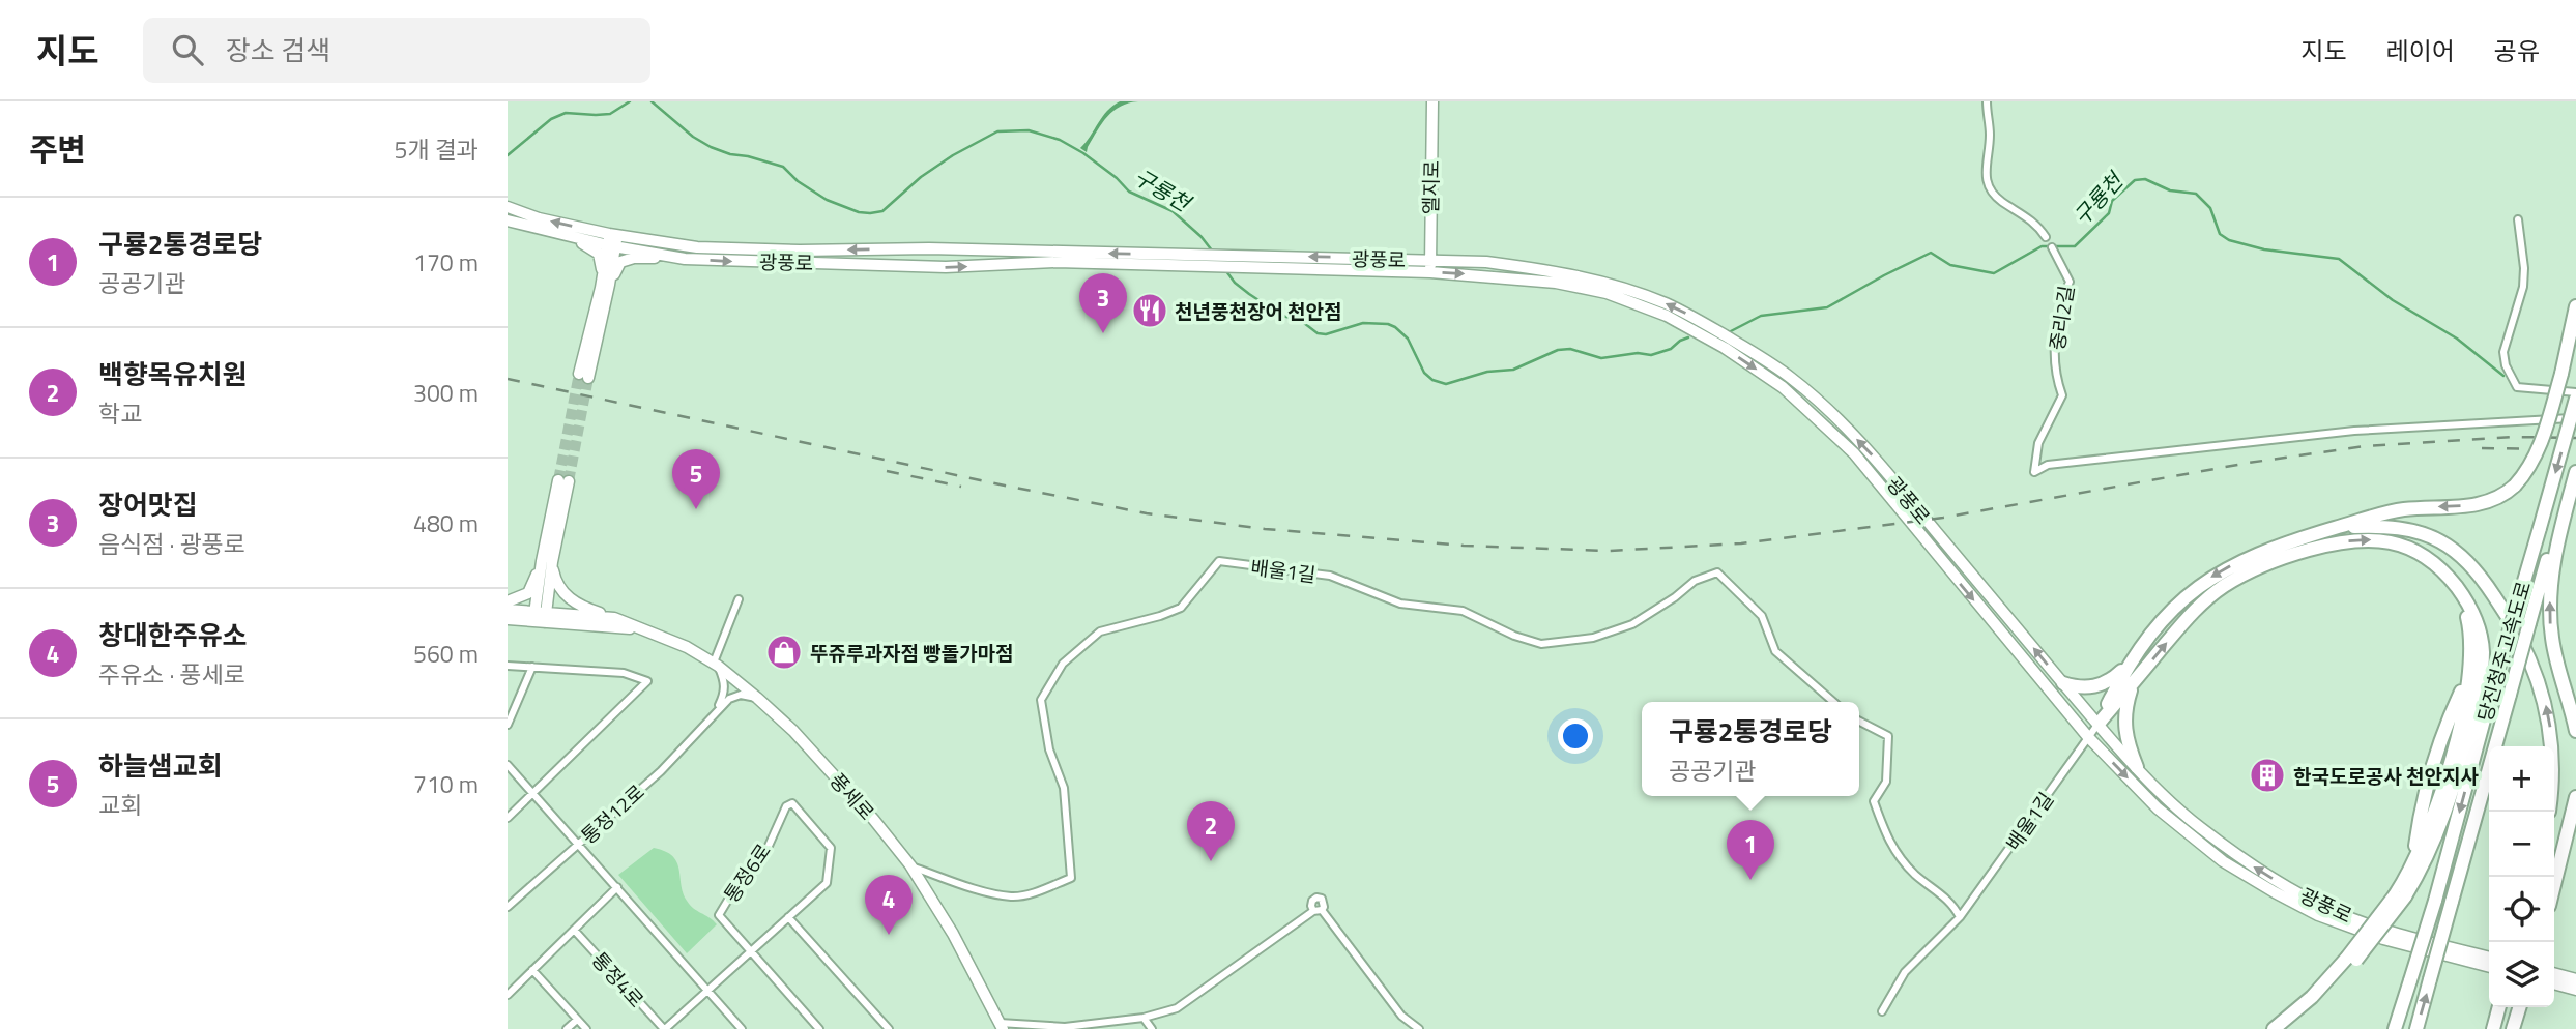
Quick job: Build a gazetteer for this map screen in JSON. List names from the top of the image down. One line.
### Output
{"streets":{"highway":["당진청주고속도로"],"main road":["엘지로","광풍로","풍세로"],"street":["중리2길","배울1길","통정12로","통정6로","통정4로"]},"crossings":[["엘지로","광풍로"],["광풍로","배울1길"],["배울1길","풍세로"],["통정6로","통정4로"]],"water":["구룡천"],"places":{"restaurant":["천년풍천장어 천안점"],"shop":["뚜쥬루과자점 빵돌가마점"],"building":["한국도로공사 천안지사"]},"page":{"header":"지도","search":"장소 검색","nav":["지도","레이어","공유"],"heading":["주변","5개 결과"],"list":[{"mark":"1","name":"구룡2통경로당","note":"공공기관","value":"170 m"},{"mark":"2","name":"백향목유치원","note":"학교","value":"300 m"},{"mark":"3","name":"장어맛집","note":"음식점 · 광풍로","value":"480 m"},{"mark":"4","name":"창대한주유소","note":"주유소 · 풍세로","value":"560 m"},{"mark":"5","name":"하늘샘교회","note":"교회","value":"710 m"}],"pins":["3","5","2","1","4"],"popup":["구룡2통경로당","공공기관"],"map_buttons":["+","−"]}}
